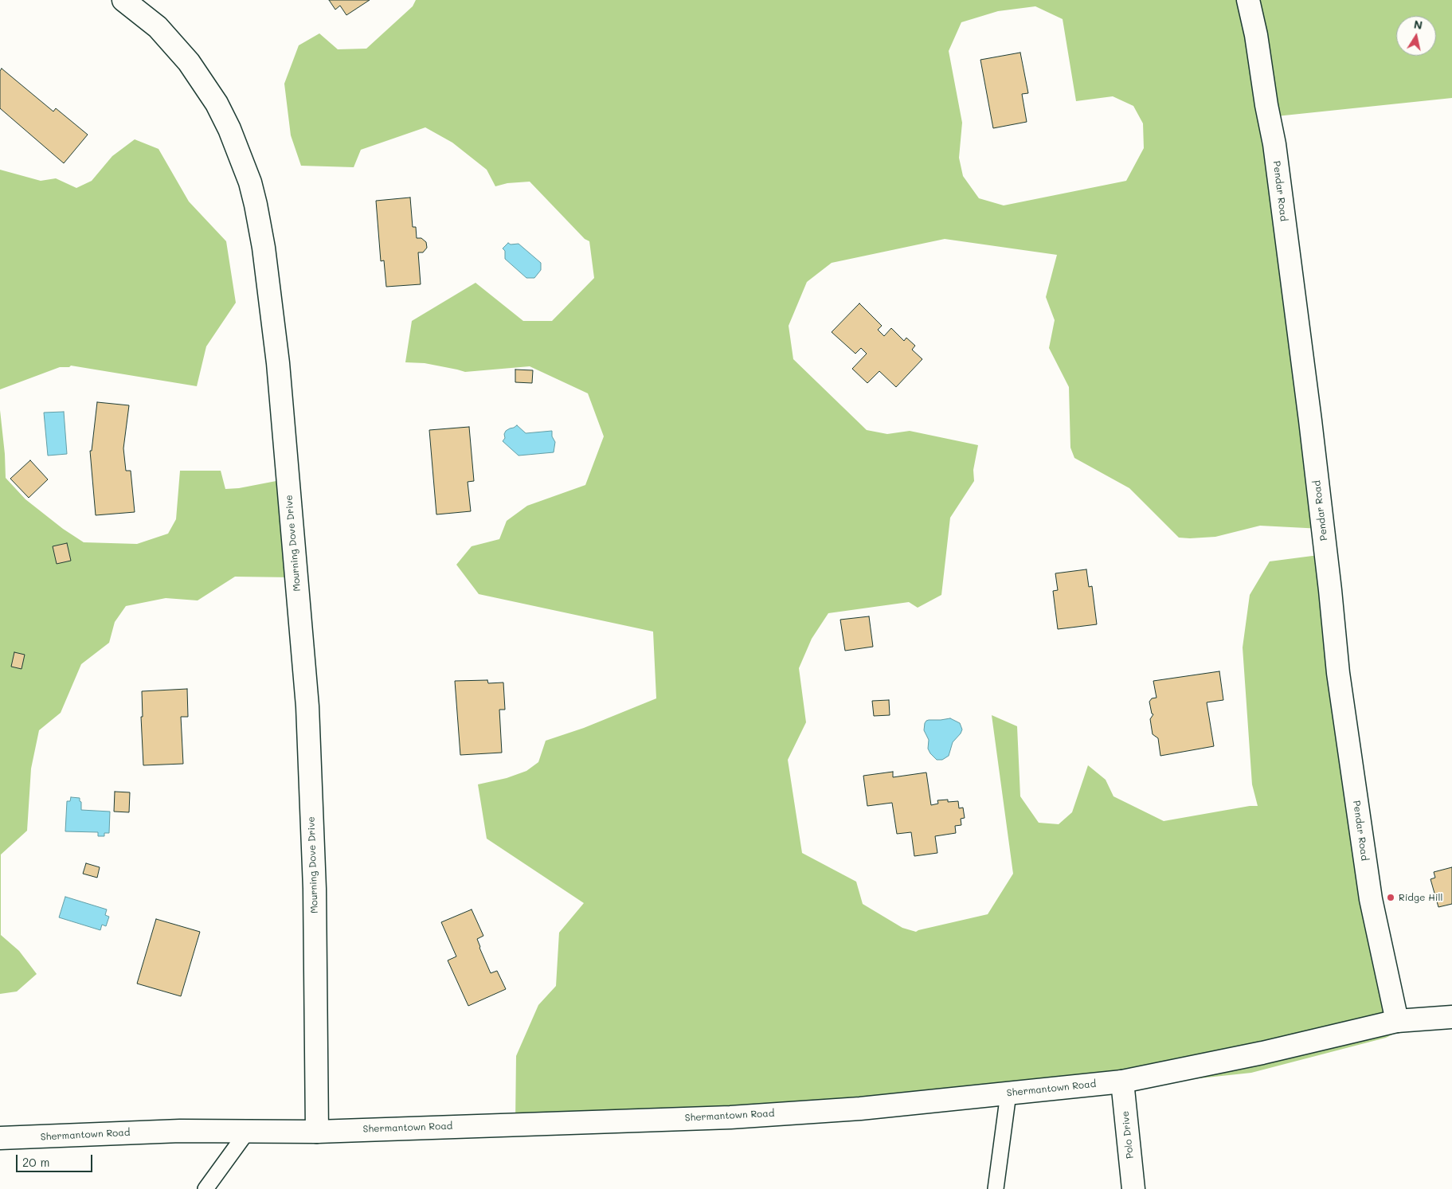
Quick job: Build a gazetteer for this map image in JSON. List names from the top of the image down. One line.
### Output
{"streets":{"street":["Pendar Road","Mourning Dove Drive","Shermantown Road","Polo Drive"]},"crossings":[["Pendar Road","Shermantown Road"],["Mourning Dove Drive","Shermantown Road"],["Shermantown Road","Polo Drive"]],"places":["Ridge Hill"],"scale_bar":"20 m","north":"top"}
